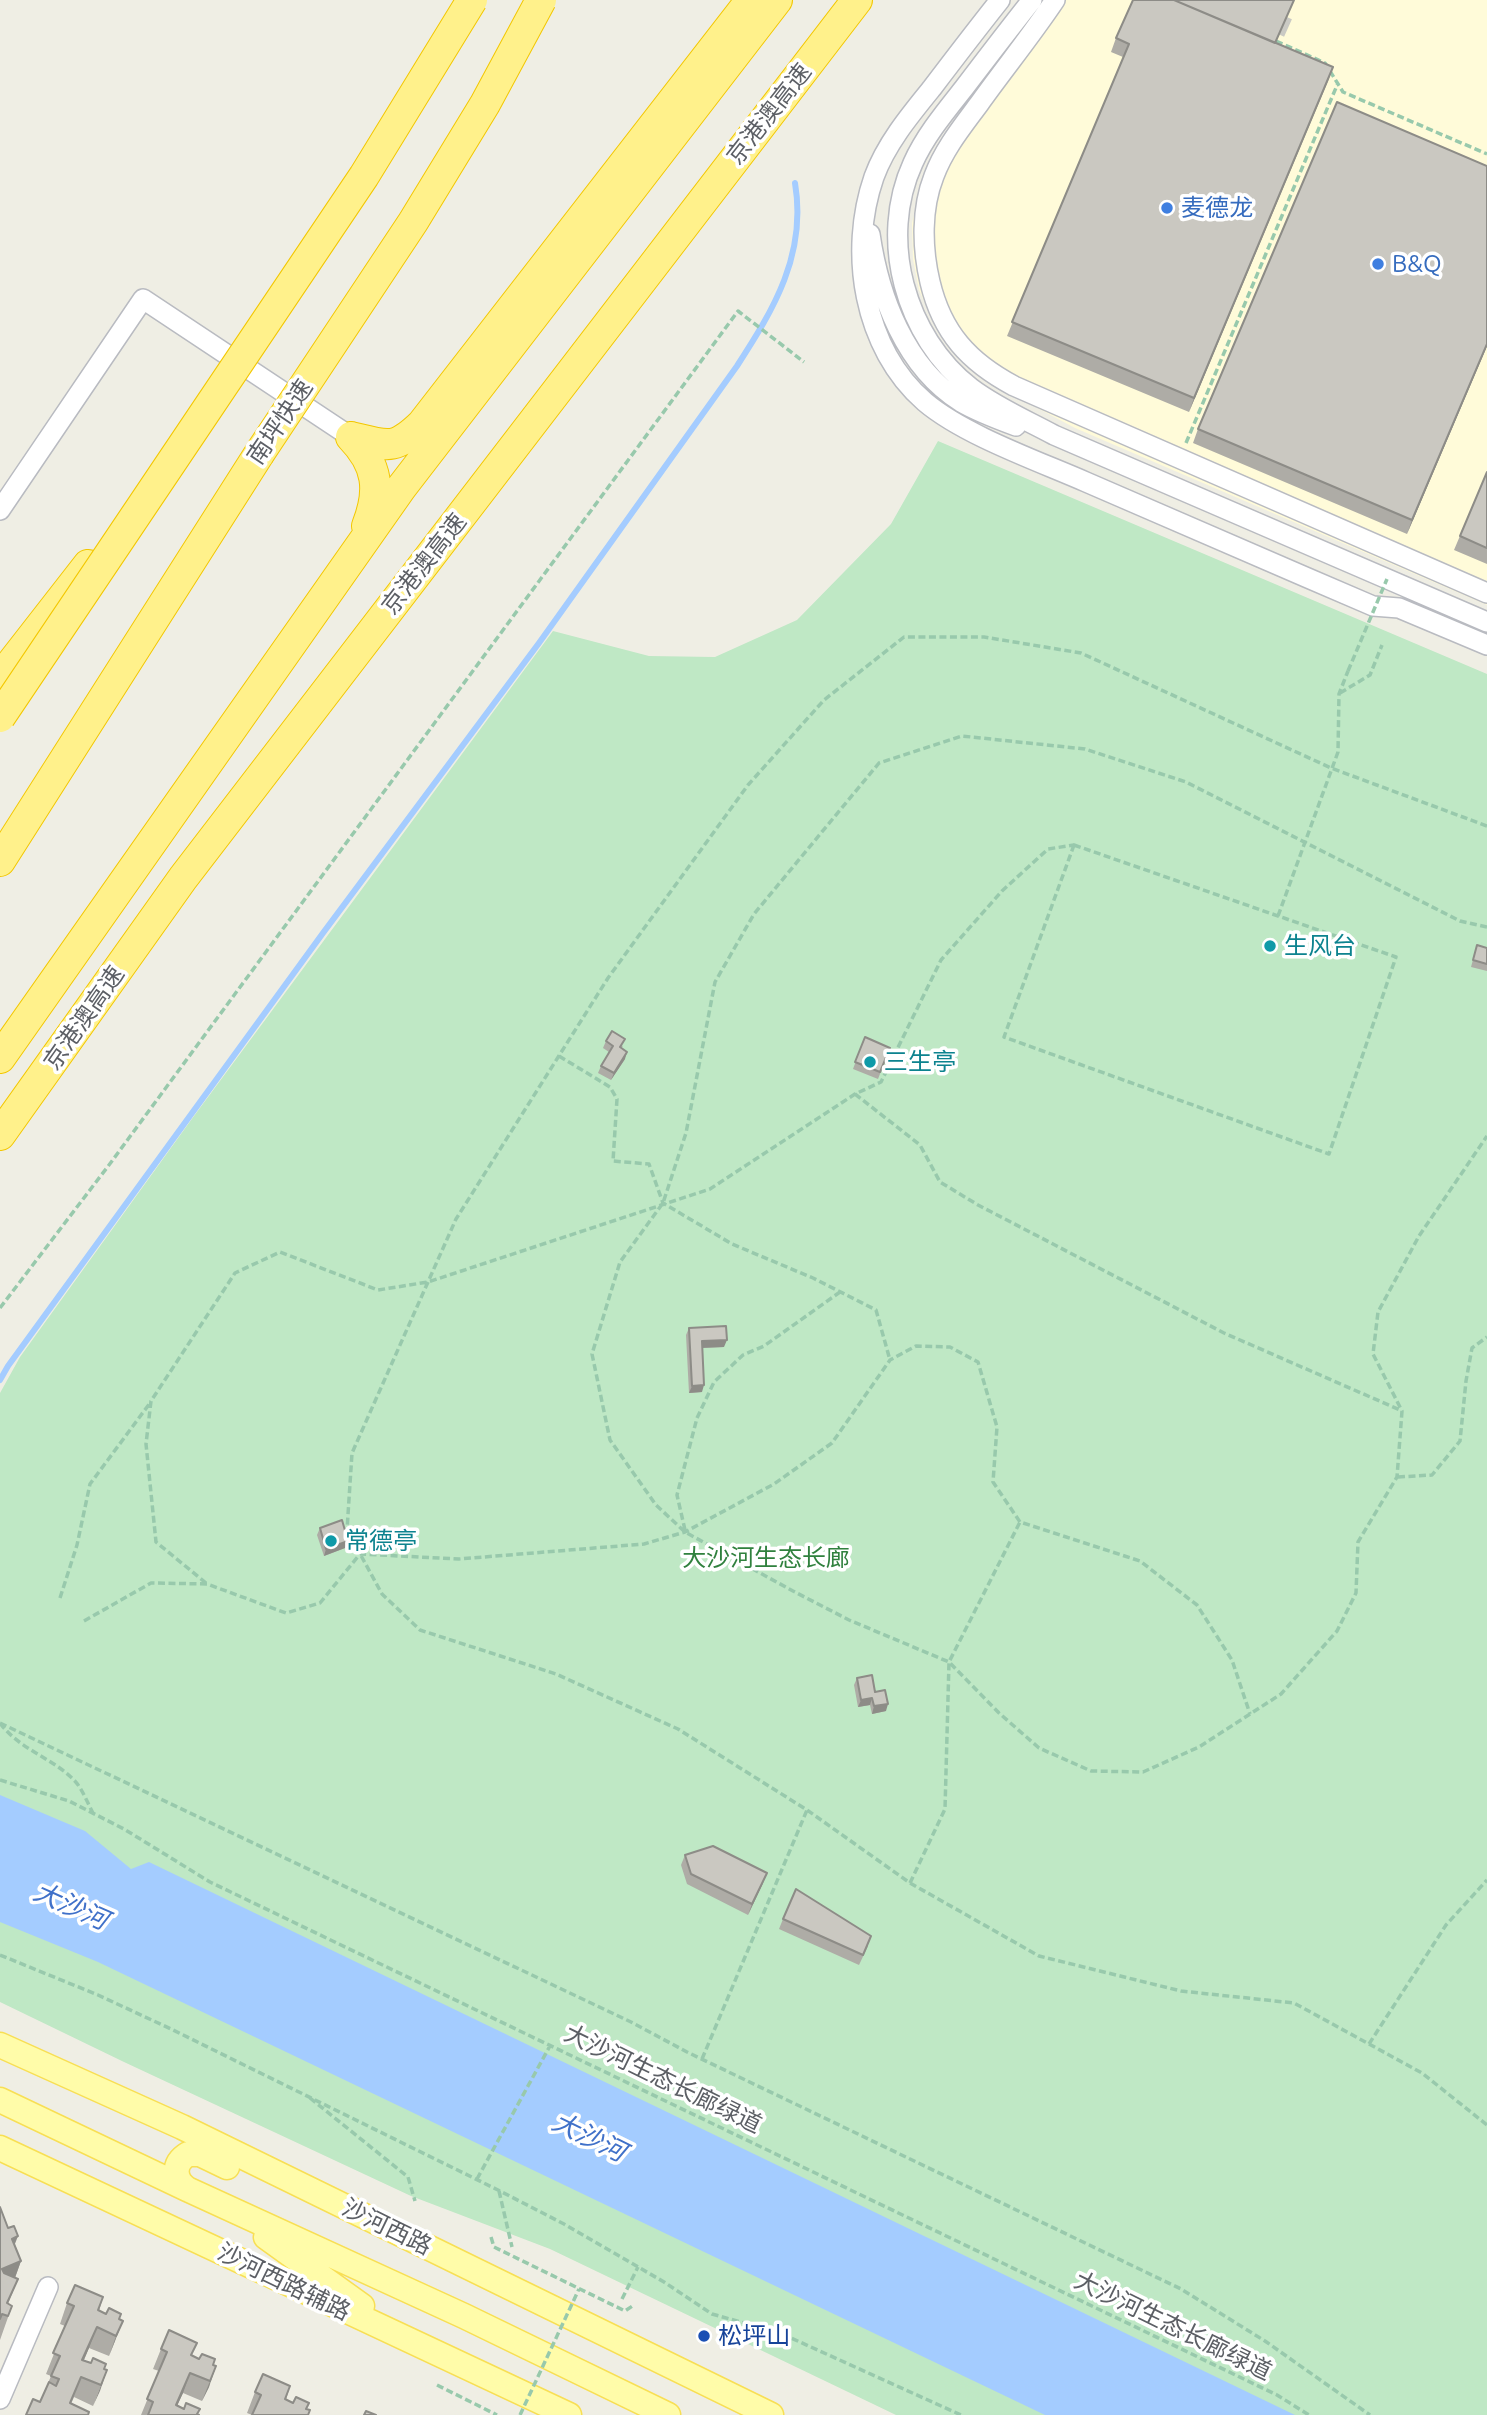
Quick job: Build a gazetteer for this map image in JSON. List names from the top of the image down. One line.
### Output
{"streets":{"highway":["京港澳高速","南坪快速"],"main road":["沙河西路","沙河西路辅路"],"path":["大沙河生态长廊绿道"]},"water":["大沙河"],"parks":["大沙河生态长廊"],"places":["麦德龙","B&Q","生风台","三生亭","常德亭","松坪山"]}
